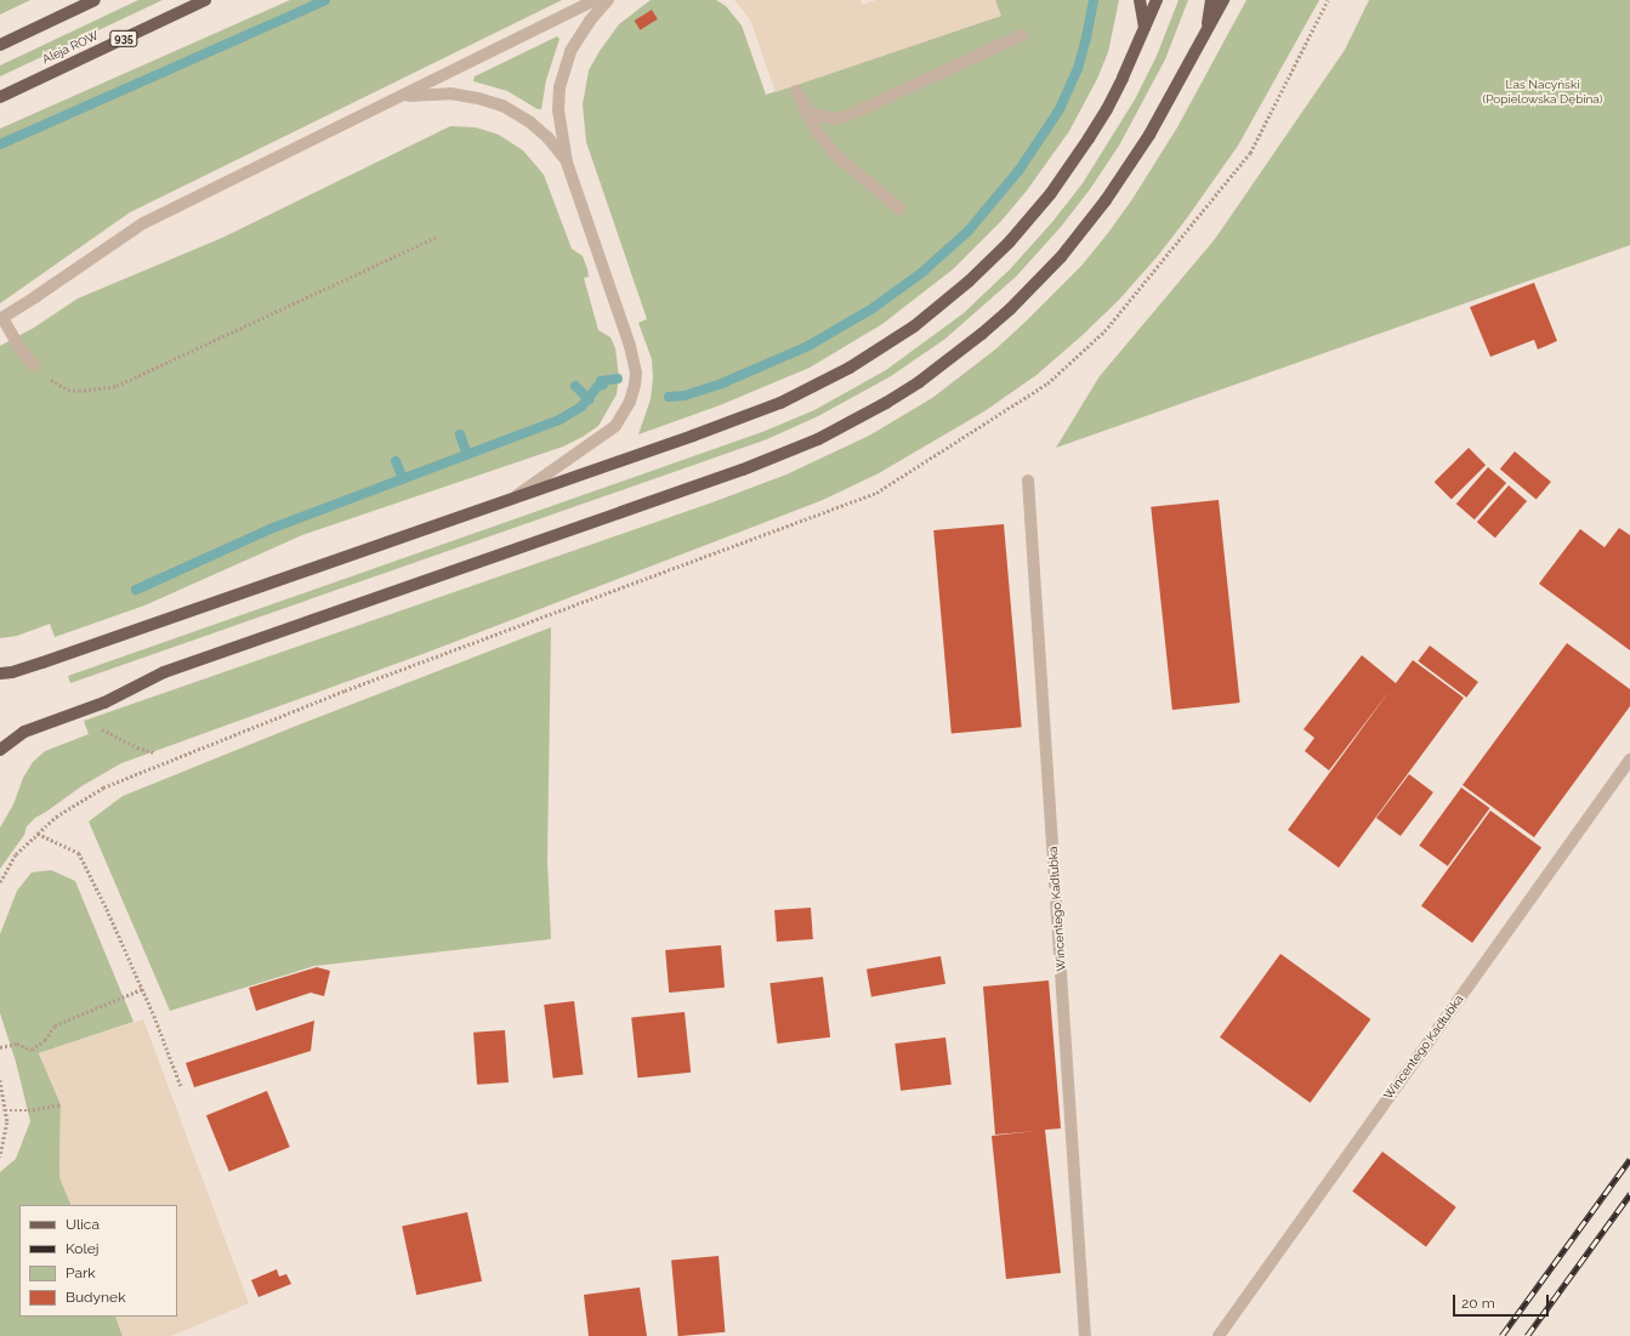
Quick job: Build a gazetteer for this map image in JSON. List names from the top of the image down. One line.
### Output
{"streets":{"main road":["935","Aleja ROW"],"street":["Wincentego Kadłubka"]},"parks":["Las Nacyński (Popielowska Dębina)"],"legend":["Ulica","Kolej","Park","Budynek"],"scale_bar":"20 m"}
